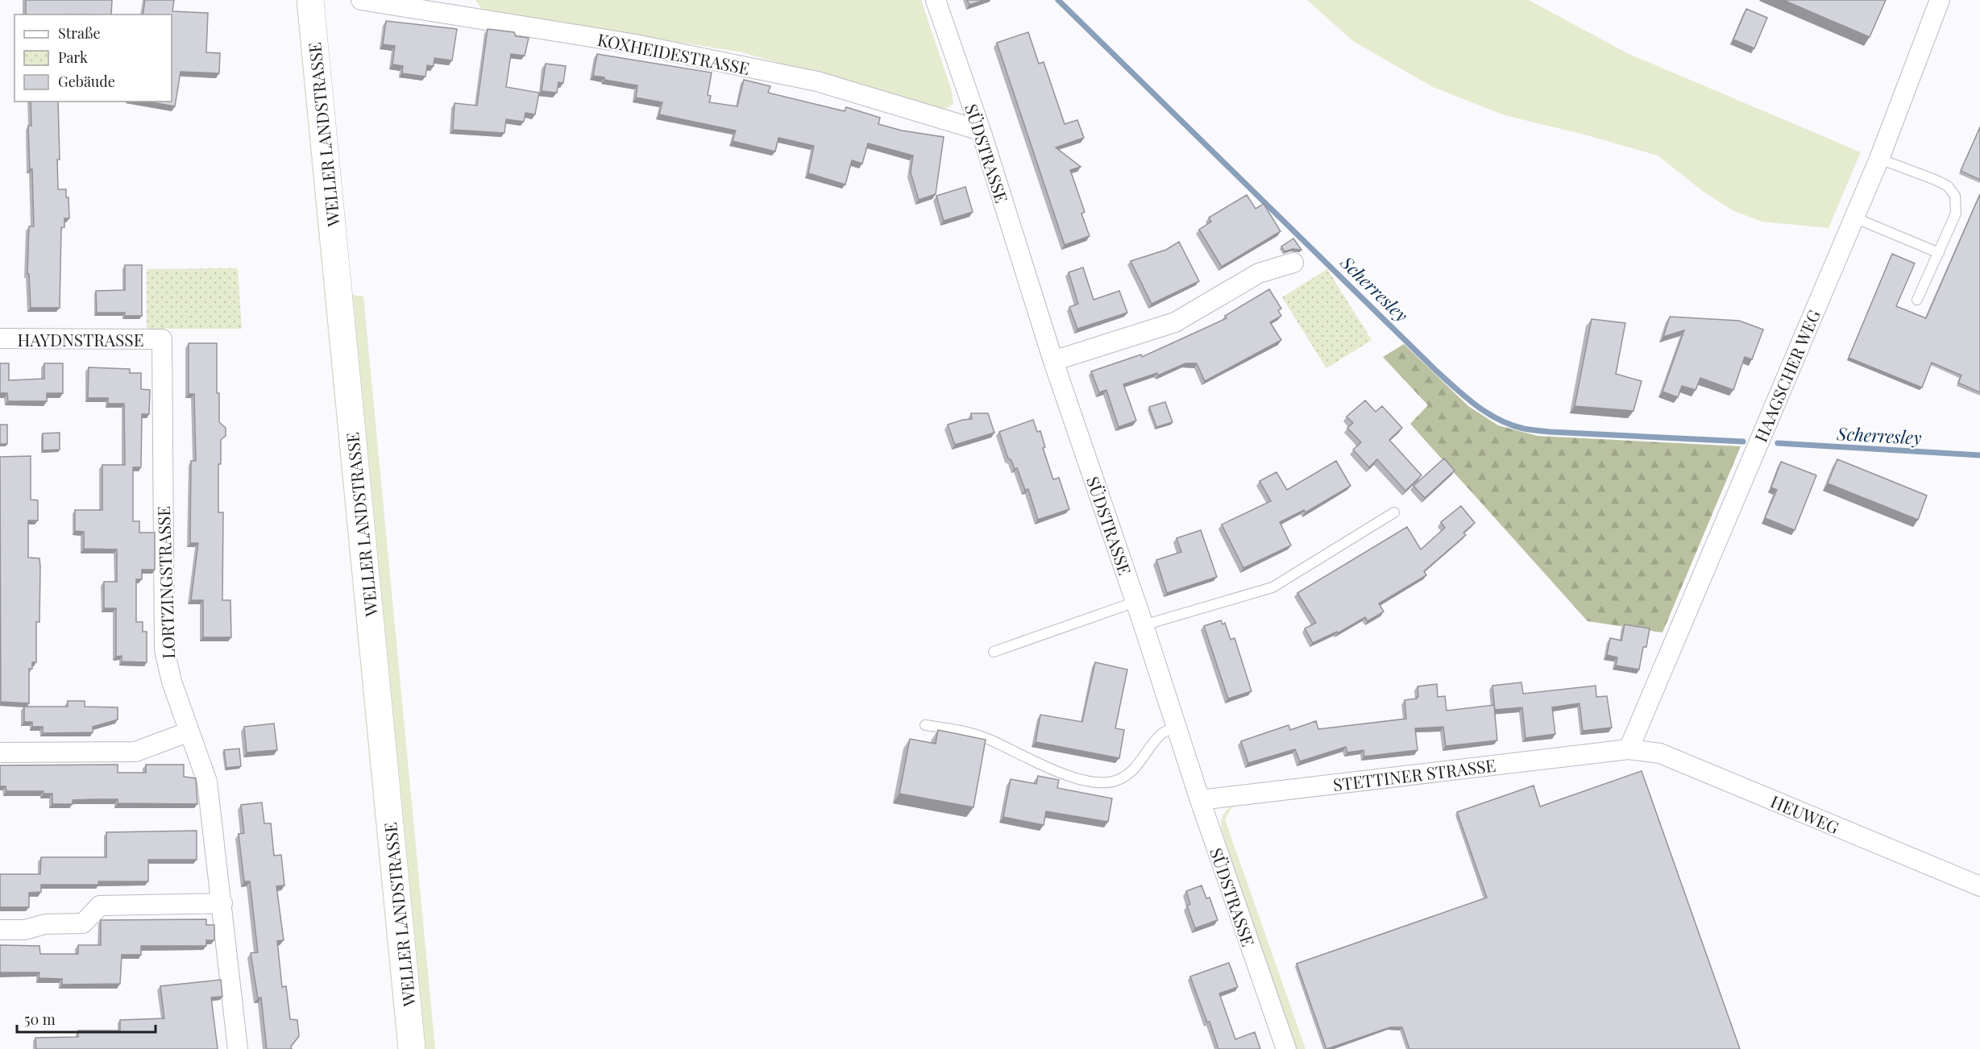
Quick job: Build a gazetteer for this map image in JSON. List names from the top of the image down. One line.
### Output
{"streets":{"main road":["WELLER LANDSTRASSE"],"street":["KOXHEIDESTRASSE","SÜDSTRASSE","HAYDNSTRASSE","HAAGSCHER WEG","LORTZINGSTRASSE","STETTINER STRASSE","HEUWEG"]},"crossings":[["KOXHEIDESTRASSE","SÜDSTRASSE"],["SÜDSTRASSE","STETTINER STRASSE"],["HAYDNSTRASSE","LORTZINGSTRASSE"],["HAAGSCHER WEG","STETTINER STRASSE"],["HAAGSCHER WEG","HEUWEG"],["STETTINER STRASSE","HEUWEG"]],"water":["Scherresley"],"legend":["Straße","Park","Gebäude"],"scale_bar":"50 m"}
